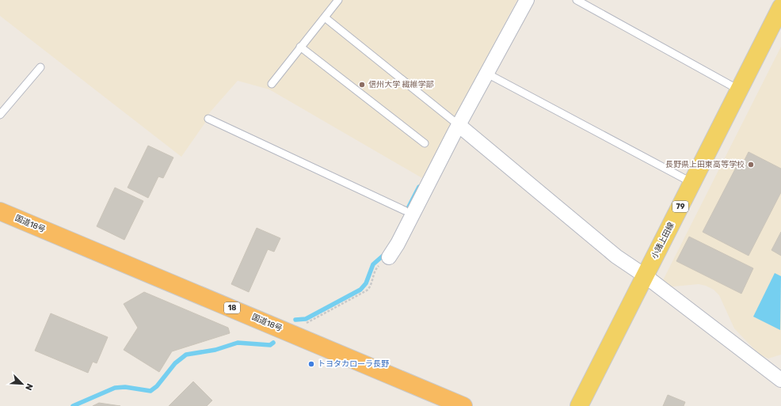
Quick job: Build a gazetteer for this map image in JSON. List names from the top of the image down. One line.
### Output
{"streets":{"highway":["国道18号","18"],"main road":["79","小諸上田線"]},"places":["信州大学 繊維学部","長野県上田東高等学校","トヨタカローラ長野"],"north":"bottom right"}
